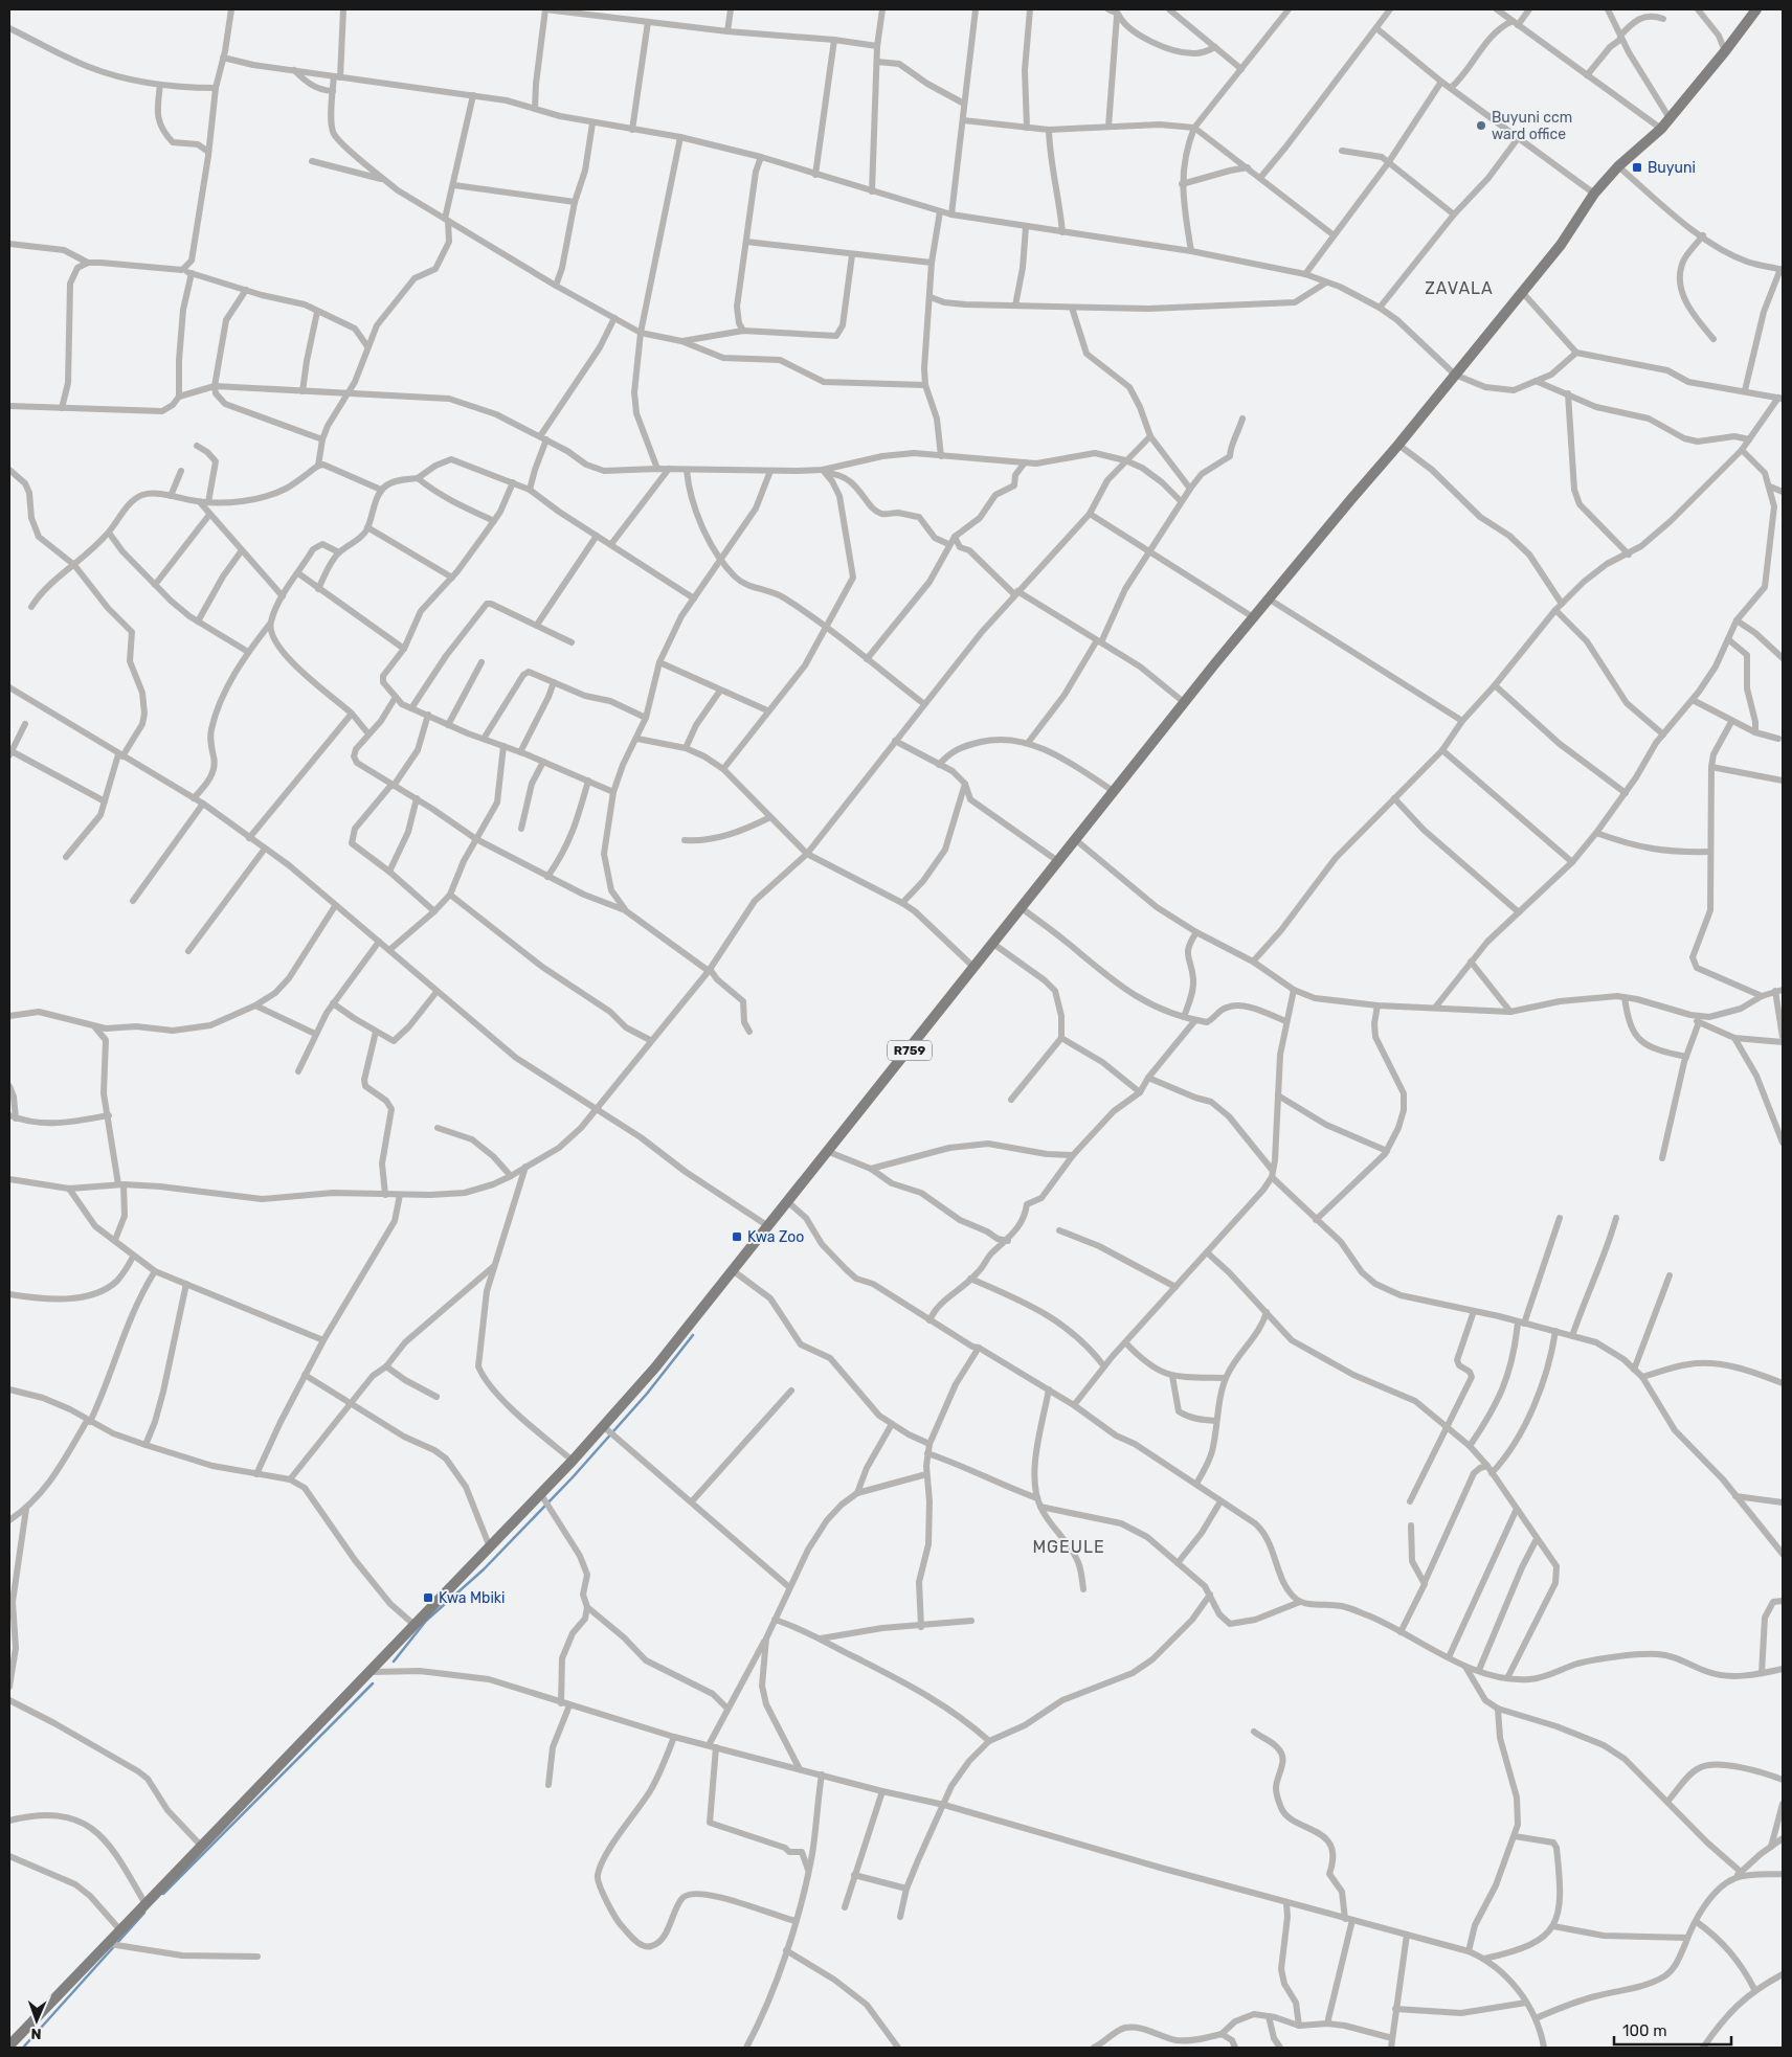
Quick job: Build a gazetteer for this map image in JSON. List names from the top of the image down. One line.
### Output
{"streets":{"main road":["R759"]},"districts":["ZAVALA","MGEULE"],"places":{"other":["Buyuni ccm ward office"],"transit":["Buyuni","Kwa Zoo","Kwa Mbiki"]},"scale_bar":"100 m","north":"bottom"}
